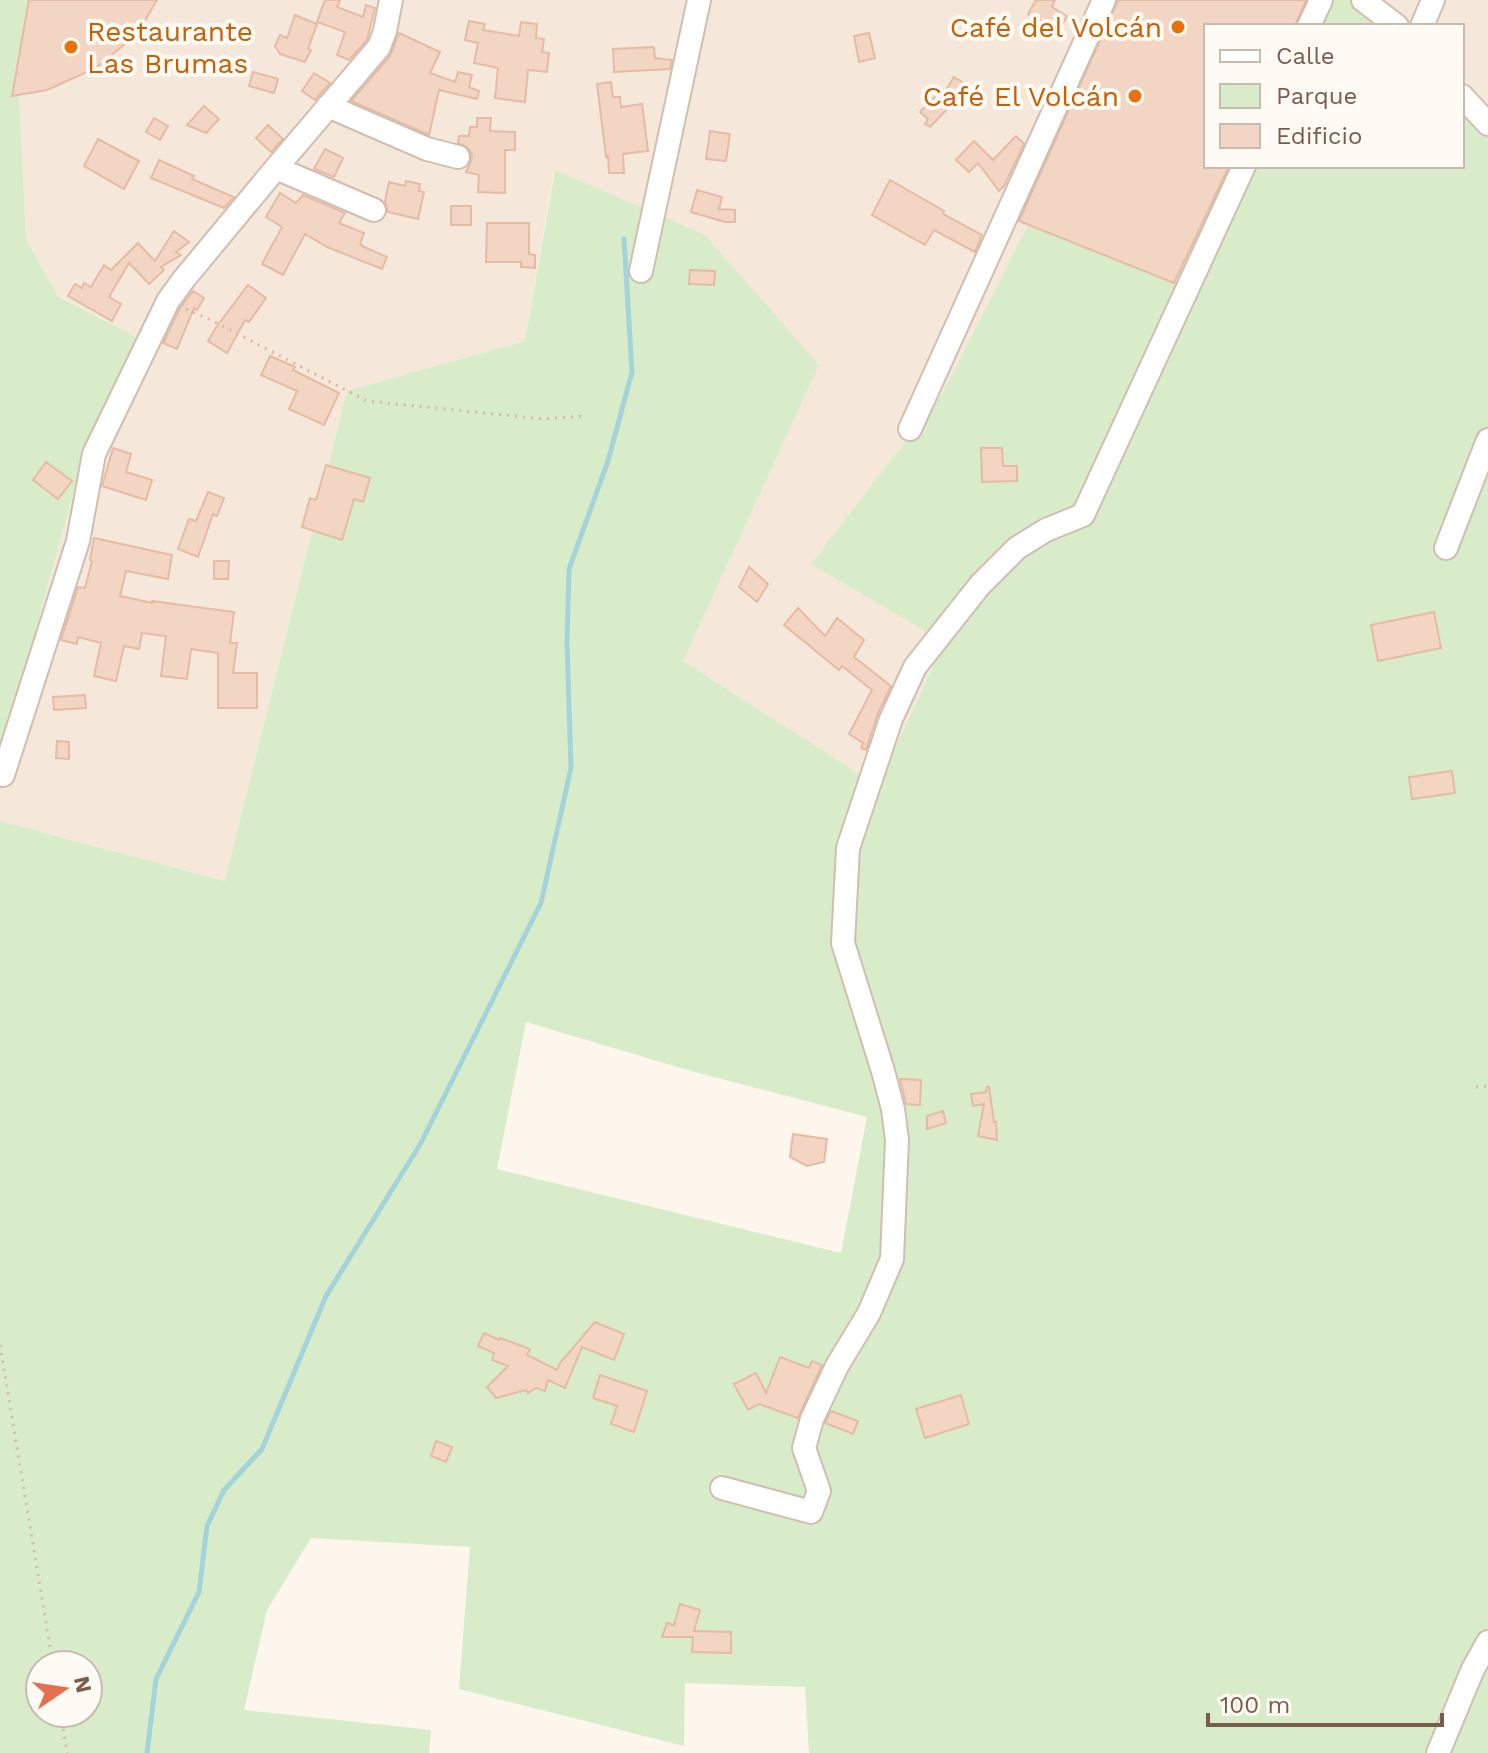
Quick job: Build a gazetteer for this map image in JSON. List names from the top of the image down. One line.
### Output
{"places":["Café del Volcán","Restaurante Las Brumas","Café El Volcán"],"legend":["Calle","Parque","Edificio"],"scale_bar":"100 m","north":"right"}
